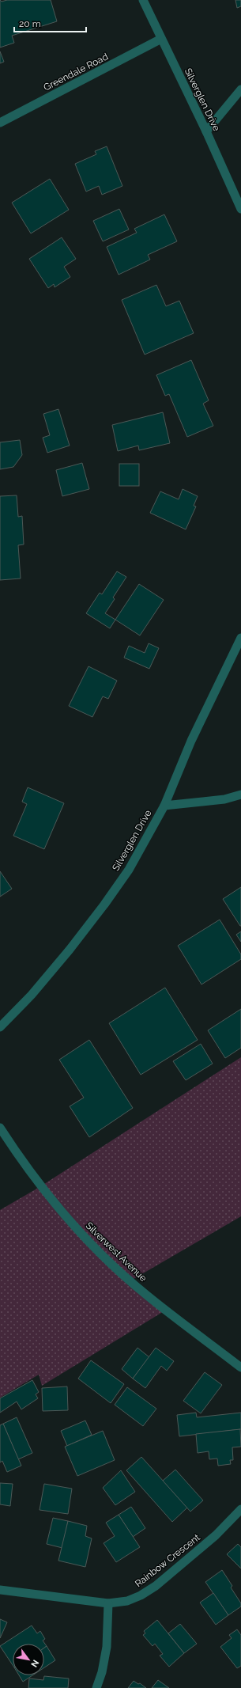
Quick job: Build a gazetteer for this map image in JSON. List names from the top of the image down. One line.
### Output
{"streets":{"street":["Greendale Road","Silverglen Drive","Silverwest Avenue","Rainbow Crescent"]},"crossings":[["Greendale Road","Silverglen Drive"]],"scale_bar":"20 m","north":"bottom right"}
